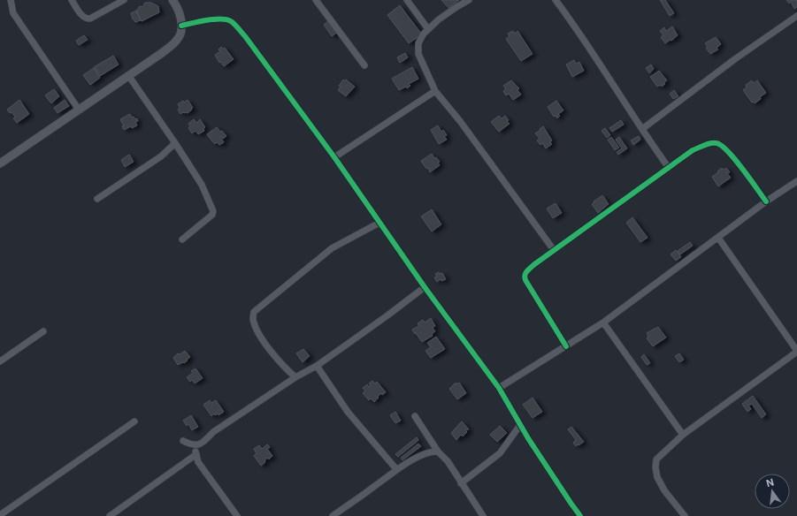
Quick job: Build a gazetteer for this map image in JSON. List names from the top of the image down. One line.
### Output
{"north":"top"}
